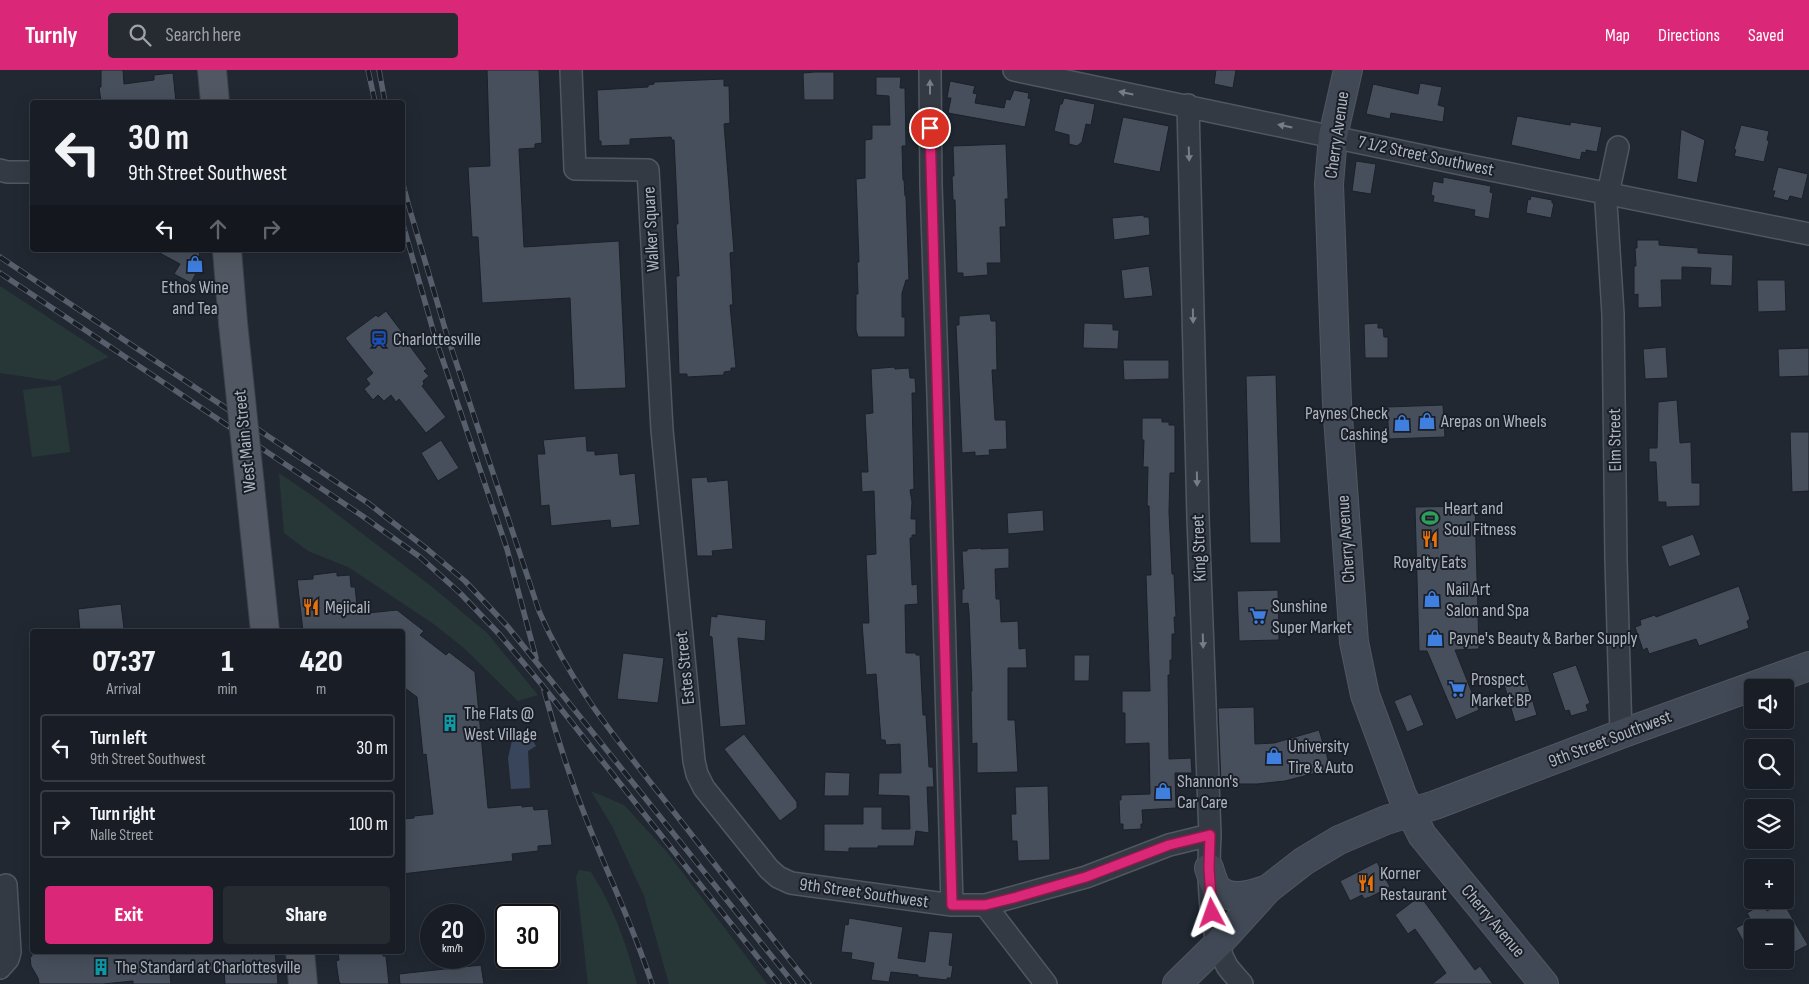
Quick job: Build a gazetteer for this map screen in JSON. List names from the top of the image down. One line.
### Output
{"streets":{"main road":["Cherry Avenue","West Main Street","9th Street Southwest"],"street":["7 1/2 Street Southwest","Walker Square","Elm Street","King Street","Estes Street"]},"crossings":[["Cherry Avenue","7 1/2 Street Southwest"],["Cherry Avenue","9th Street Southwest"],["7 1/2 Street Southwest","Elm Street"],["7 1/2 Street Southwest","King Street"],["Walker Square","Estes Street"],["Elm Street","9th Street Southwest"],["King Street","9th Street Southwest"],["Estes Street","9th Street Southwest"]],"one_way":["7 1/2 Street Southwest","King Street"],"places":{"shop":["Ethos Wine and Tea","Arepas on Wheels","Paynes Check Cashing","Nail Art Salon and Spa","Payne's Beauty & Barber Supply","University Tire & Auto","Shannon's Car Care"],"station":["Charlottesville"],"sports":["Heart and Soul Fitness"],"restaurant":["Royalty Eats","Mejicali","Korner Restaurant"],"supermarket":["Sunshine Super Market","Prospect Market BP"],"building":["The Flats @ West Village","The Standard at Charlottesville"]},"page":{"header":"Turnly","search":"Search here","nav":["Map","Directions","Saved"],"turn":["30 m","9th Street Southwest"],"eta":["07:37","Arrival","1","min","420","m"],"map_buttons":["+","−"],"list":[{"name":"Turn left","note":"9th Street Southwest","value":"30 m"},{"name":"Turn right","note":"Nalle Street","value":"100 m"}],"buttons":["Exit","Share"],"speed":"20 km/h","limit":"30"}}
